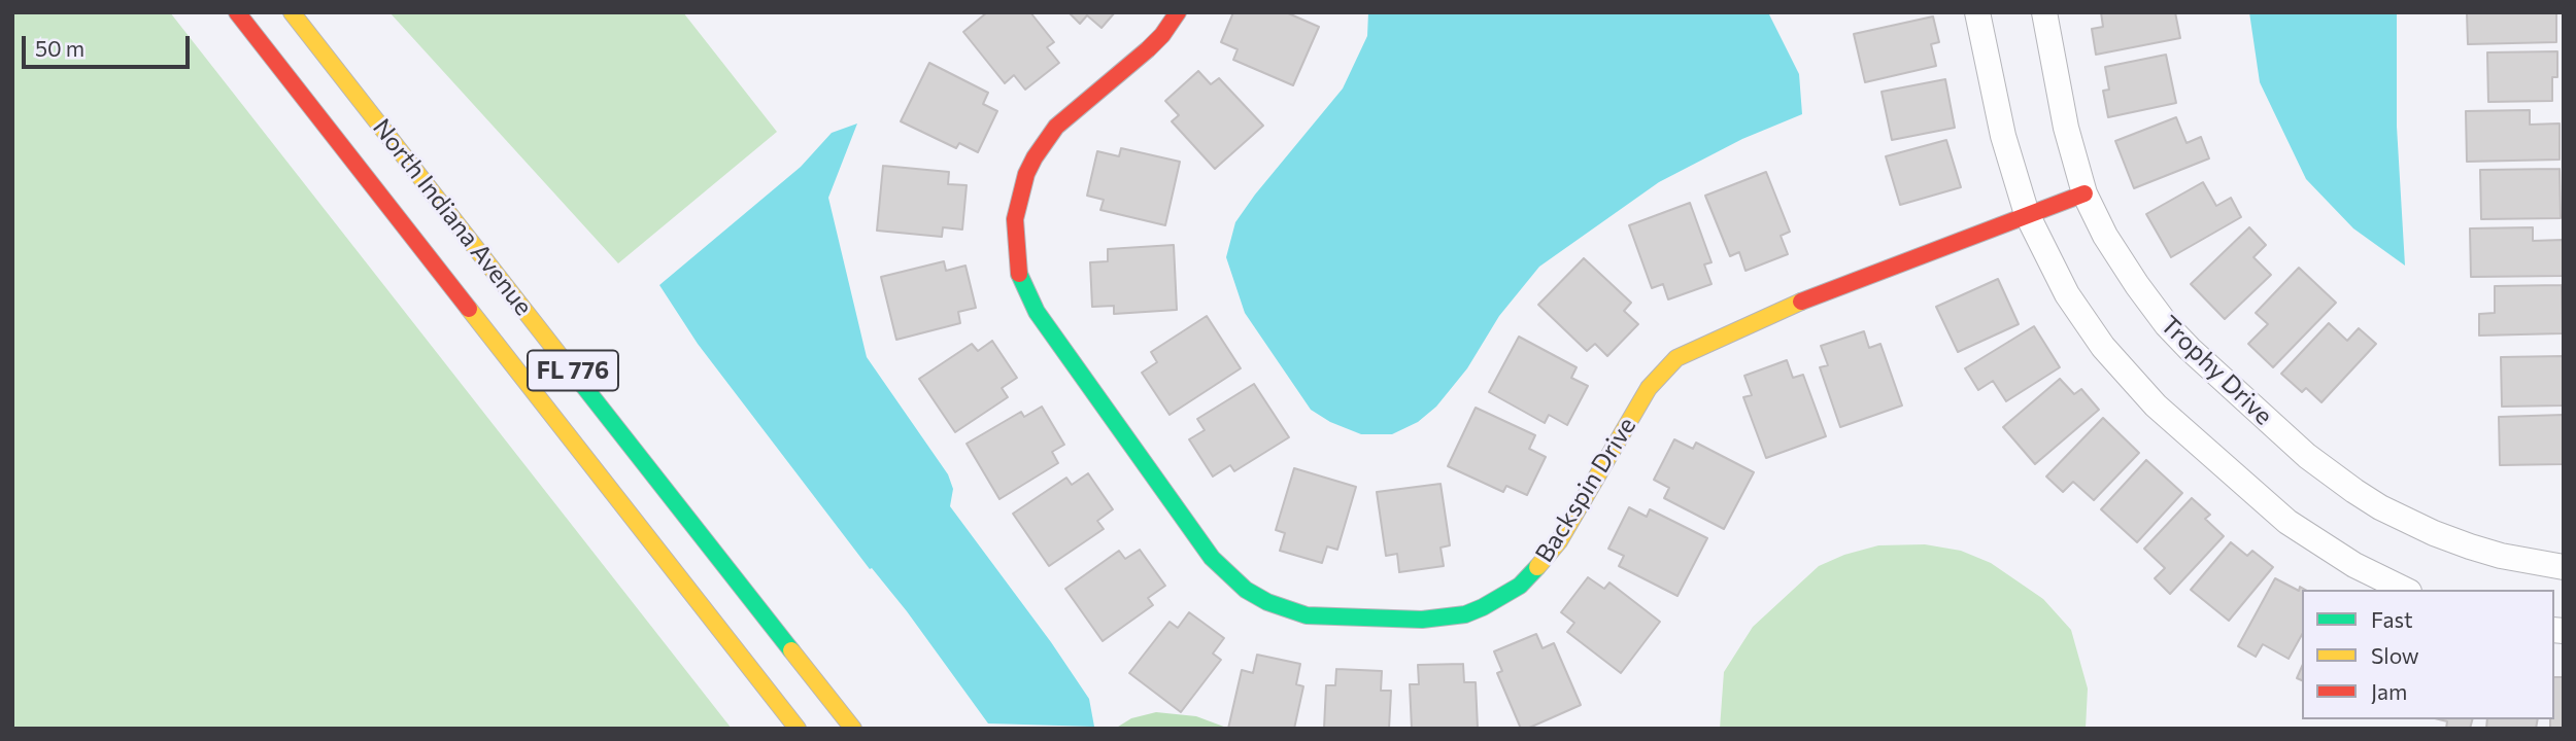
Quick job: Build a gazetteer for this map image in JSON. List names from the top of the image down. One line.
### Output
{"streets":{"main road":["North Indiana Avenue","FL 776","Backspin Drive"],"street":["Trophy Drive"]},"crossings":[["Trophy Drive","Backspin Drive"]],"legend":["Fast","Slow","Jam"],"scale_bar":"50 m"}
